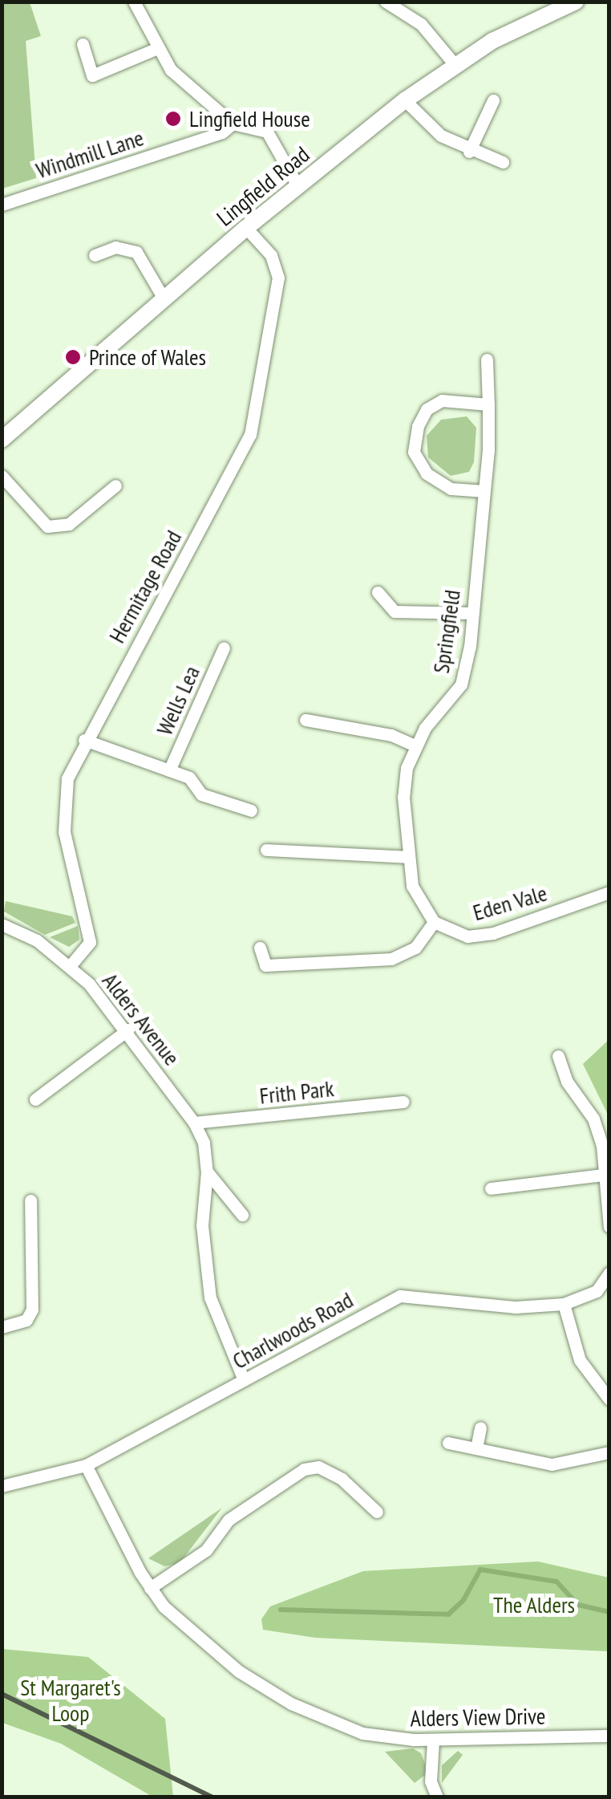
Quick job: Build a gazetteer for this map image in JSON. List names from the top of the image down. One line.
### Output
{"streets":{"street":["Windmill Lane","Lingfield Road","Hermitage Road","Springfield","Wells Lea","Eden Vale","Alders Avenue","Frith Park","Charlwoods Road","Alders View Drive"]},"crossings":[["Lingfield Road","Hermitage Road"],["Hermitage Road","Wells Lea"],["Hermitage Road","Alders Avenue"],["Springfield","Eden Vale"],["Alders Avenue","Frith Park"],["Alders Avenue","Charlwoods Road"],["Charlwoods Road","Alders View Drive"]],"parks":["The Alders","St Margaret's Loop"],"places":["Lingfield House","Prince of Wales"]}
